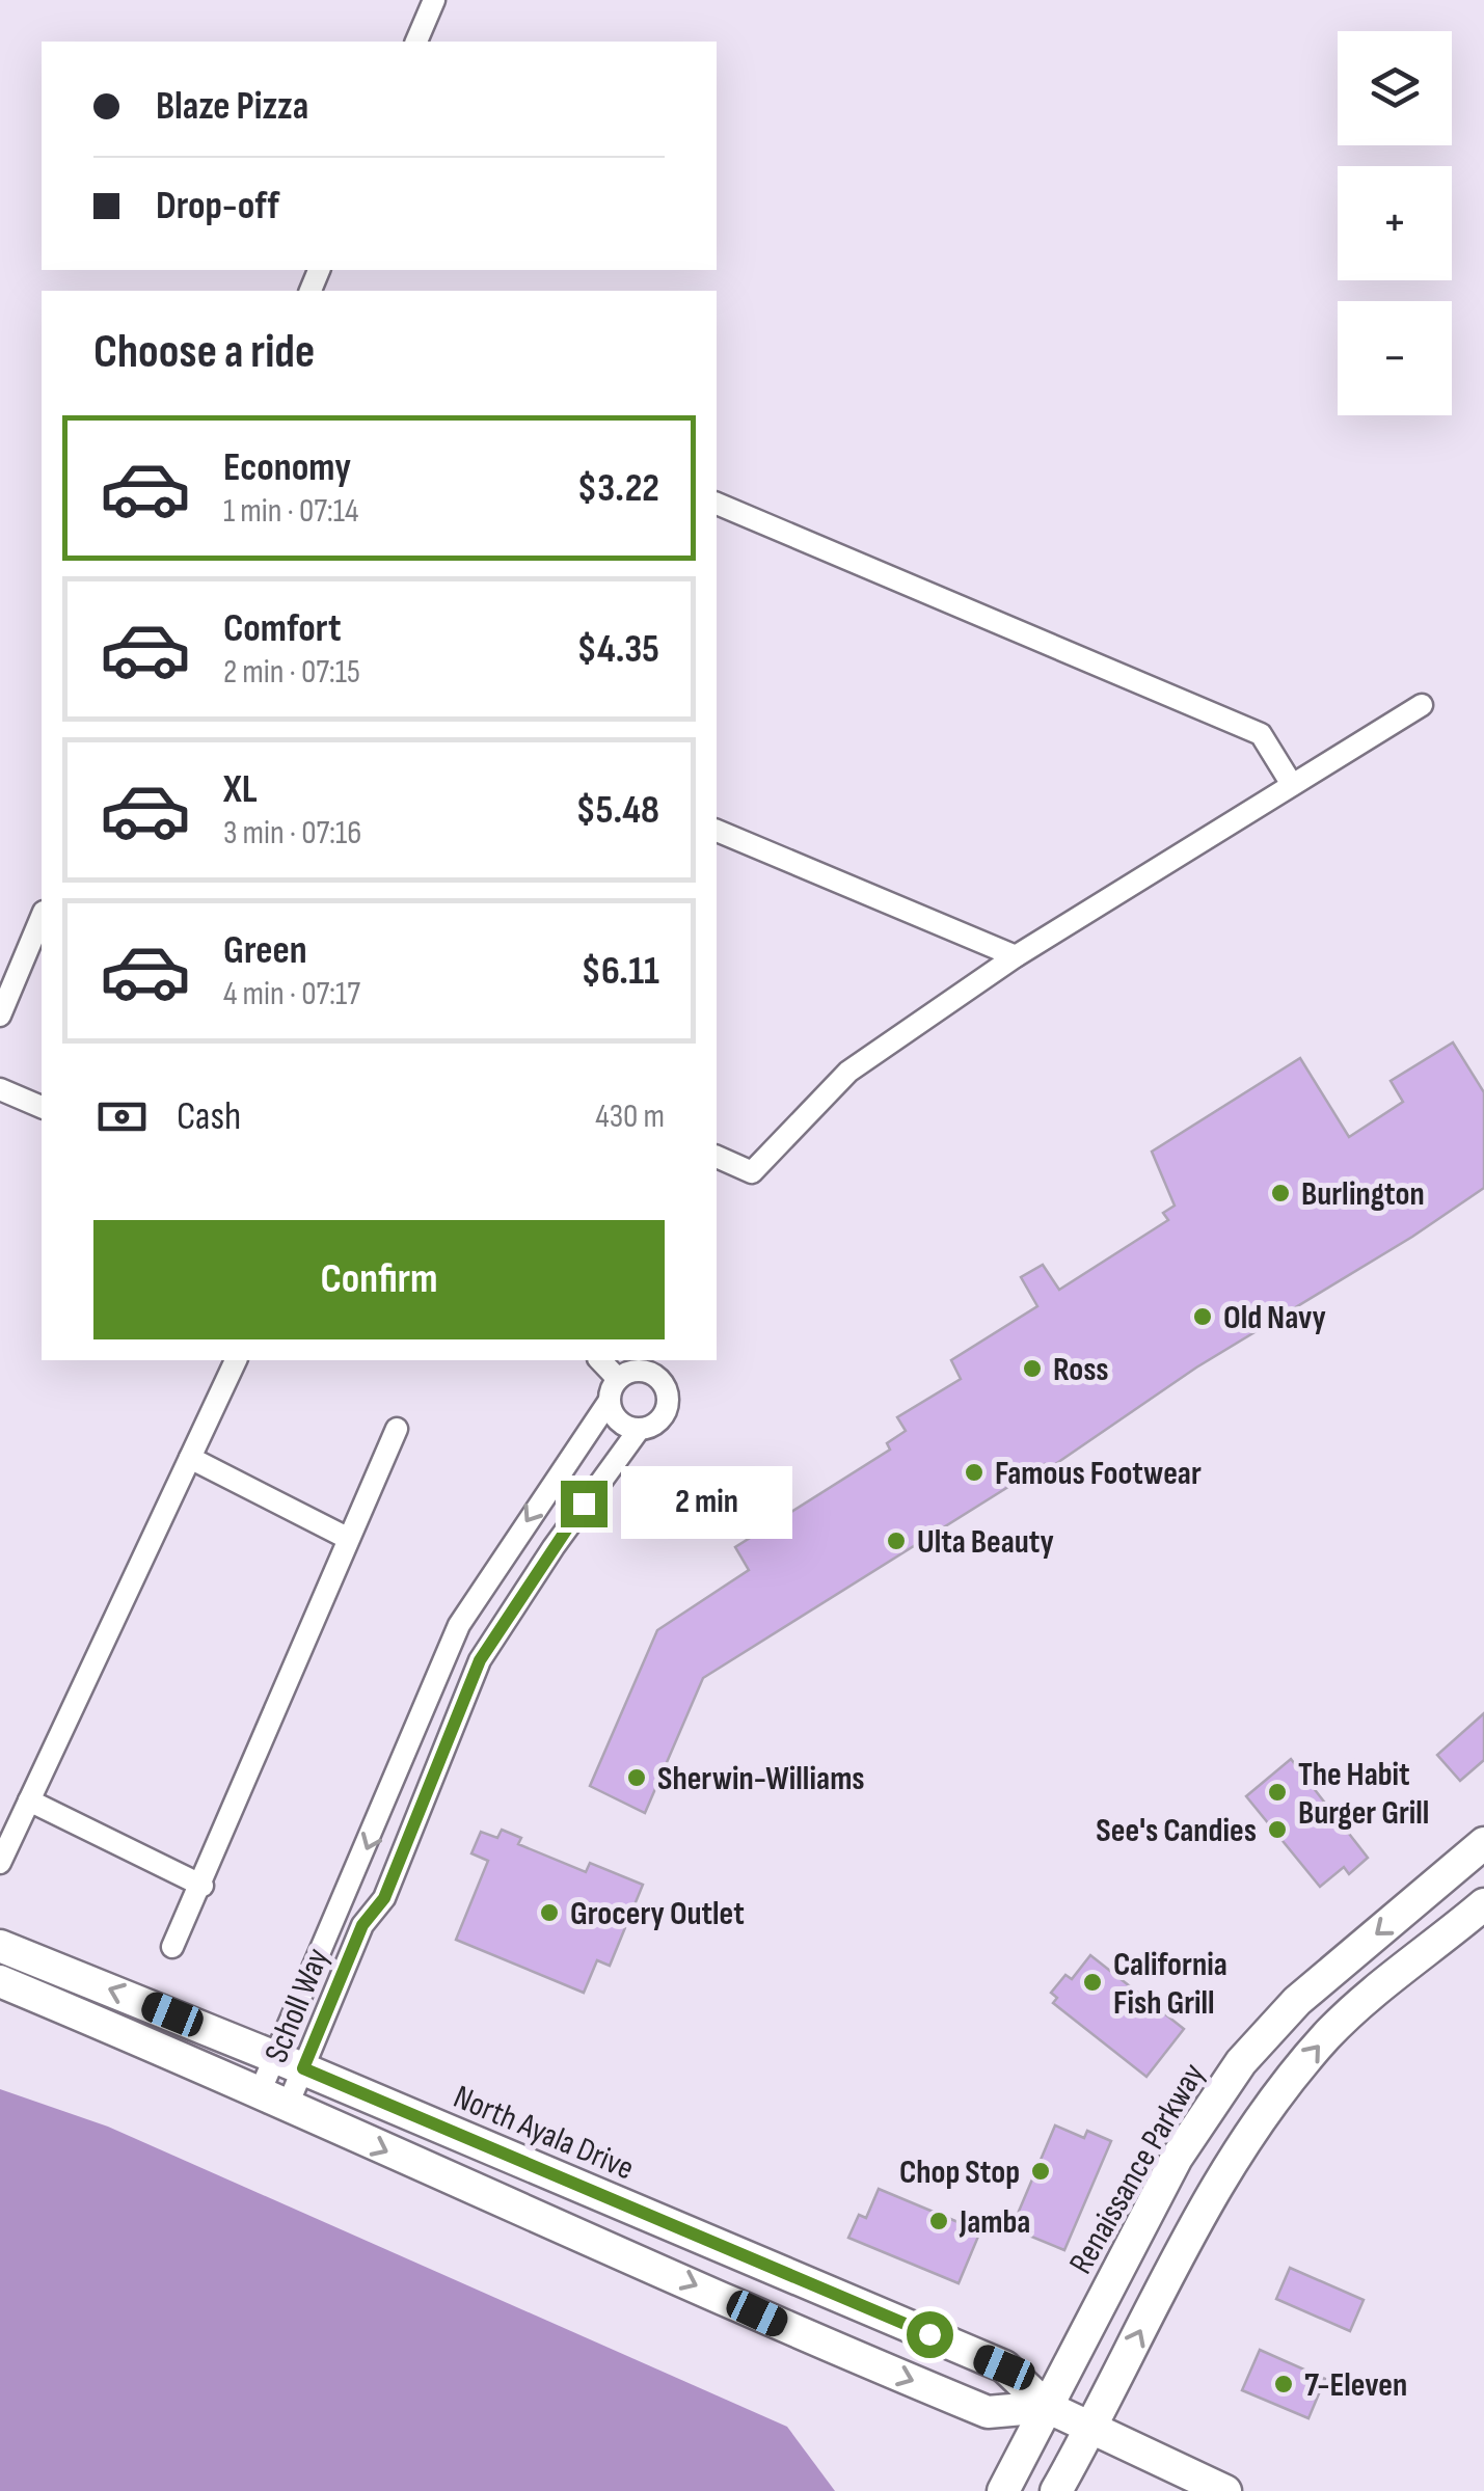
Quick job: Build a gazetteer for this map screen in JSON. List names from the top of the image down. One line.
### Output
{"streets":{"main road":["North Ayala Drive","Renaissance Parkway"],"street":["Scholl Way"]},"crossings":[["Scholl Way","North Ayala Drive"],["North Ayala Drive","Renaissance Parkway"]],"places":["Burlington","Old Navy","Ross","Famous Footwear","Ulta Beauty","Sherwin-Williams","The Habit Burger Grill","See's Candies","Grocery Outlet","California Fish Grill","Chop Stop","Jamba","7-Eleven"],"page":{"map_buttons":["+","−"],"banner":["Blaze Pizza","Drop-off"],"heading":"Choose a ride","list":[{"name":"Economy","note":"1 min · 07:14","value":"$3.22"},{"name":"Comfort","note":"2 min · 07:15","value":"$4.35"},{"name":"XL","note":"3 min · 07:16","value":"$5.48"},{"name":"Green","note":"4 min · 07:17","value":"$6.11"}],"pay":["Cash","430 m"],"buttons":"Confirm","bubble":"2 min"}}
